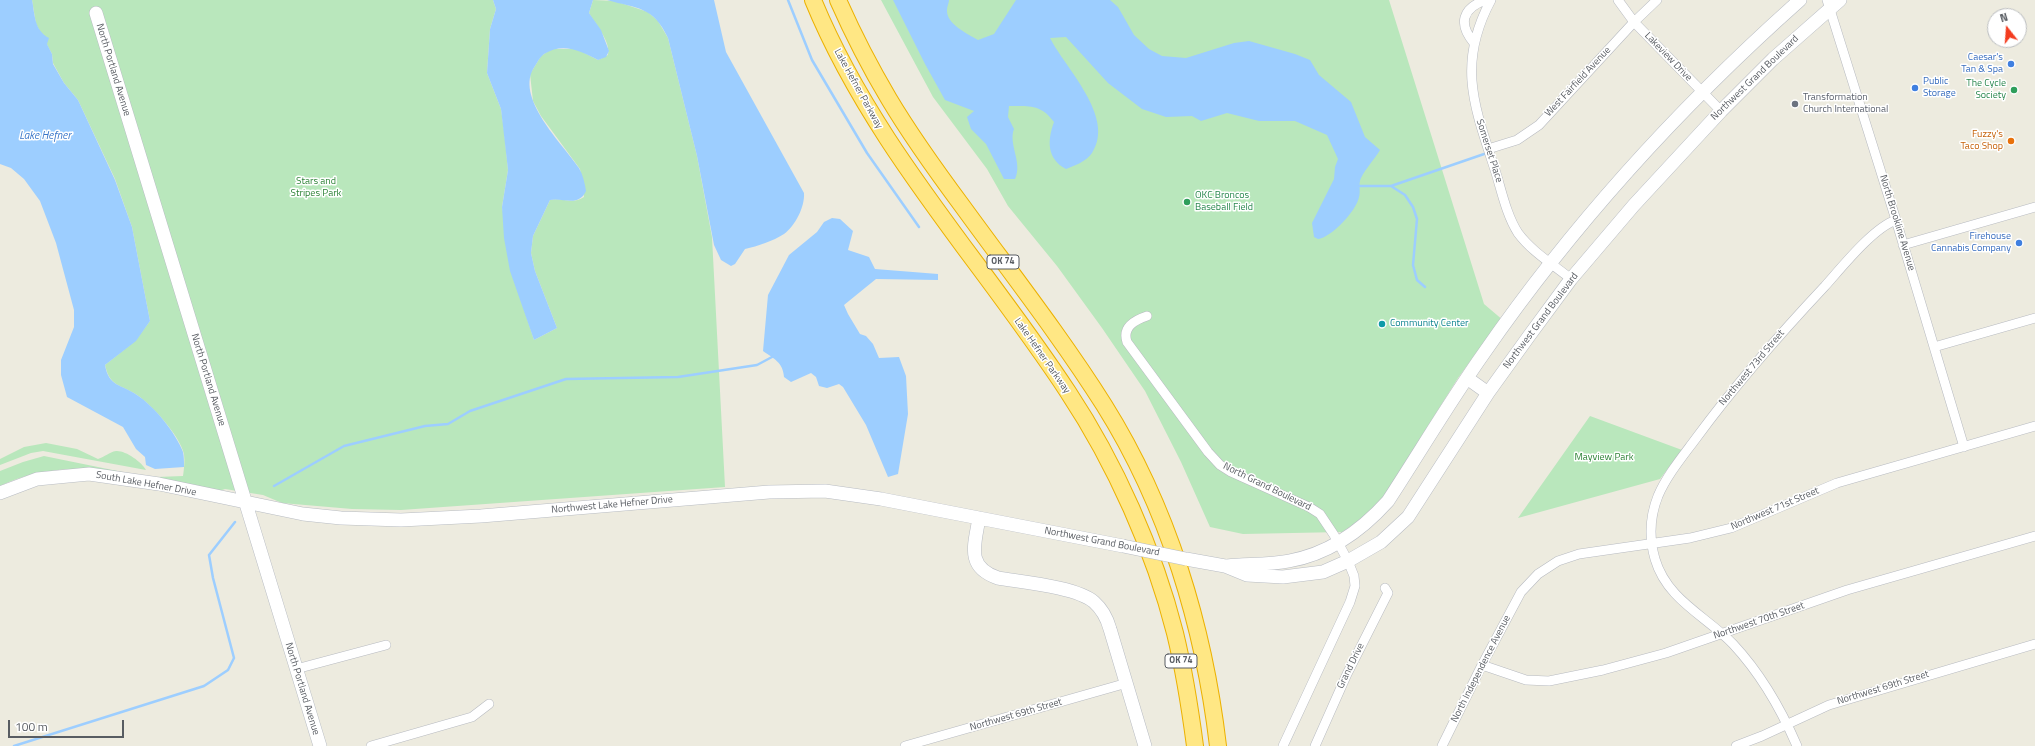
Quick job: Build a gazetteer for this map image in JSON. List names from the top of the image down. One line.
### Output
{"streets":{"highway":["Lake Hefner Parkway","OK 74"],"street":["Lakeview Drive","North Portland Avenue","Northwest Grand Boulevard","West Fairfield Avenue","Somerset Place","North Brookline Avenue","Northwest 73rd Street","South Lake Hefner Drive","North Grand Boulevard","Northwest Lake Hefner Drive","Northwest 71st Street","Northwest 70th Street","Grand Drive","North Independence Avenue","Northwest 69th Street"]},"crossings":[["Lakeview Drive","Northwest Grand Boulevard"],["Lakeview Drive","West Fairfield Avenue"],["North Portland Avenue","South Lake Hefner Drive"],["North Portland Avenue","Northwest Lake Hefner Drive"],["Northwest Grand Boulevard","Somerset Place"],["Northwest Grand Boulevard","North Brookline Avenue"],["Northwest Grand Boulevard","North Grand Boulevard"],["Northwest Grand Boulevard","Northwest Lake Hefner Drive"],["West Fairfield Avenue","Somerset Place"],["North Brookline Avenue","Northwest 73rd Street"],["North Brookline Avenue","Northwest 71st Street"],["Northwest 73rd Street","Northwest 71st Street"],["Northwest 73rd Street","Northwest 70th Street"],["Northwest 73rd Street","Northwest 69th Street"],["South Lake Hefner Drive","Northwest Lake Hefner Drive"],["Northwest 71st Street","North Independence Avenue"],["Northwest 70th Street","North Independence Avenue"]],"water":["Lake Hefner"],"parks":["Stars and Stripes Park","Mayview Park"],"places":["Caesar's Tan & Spa","Public Storage","The Cycle Society","Transformation Church International","Fuzzy's Taco Shop","OKC Broncos Baseball Field","Firehouse Cannabis Company","Community Center"],"scale_bar":"100 m","north":"top"}
